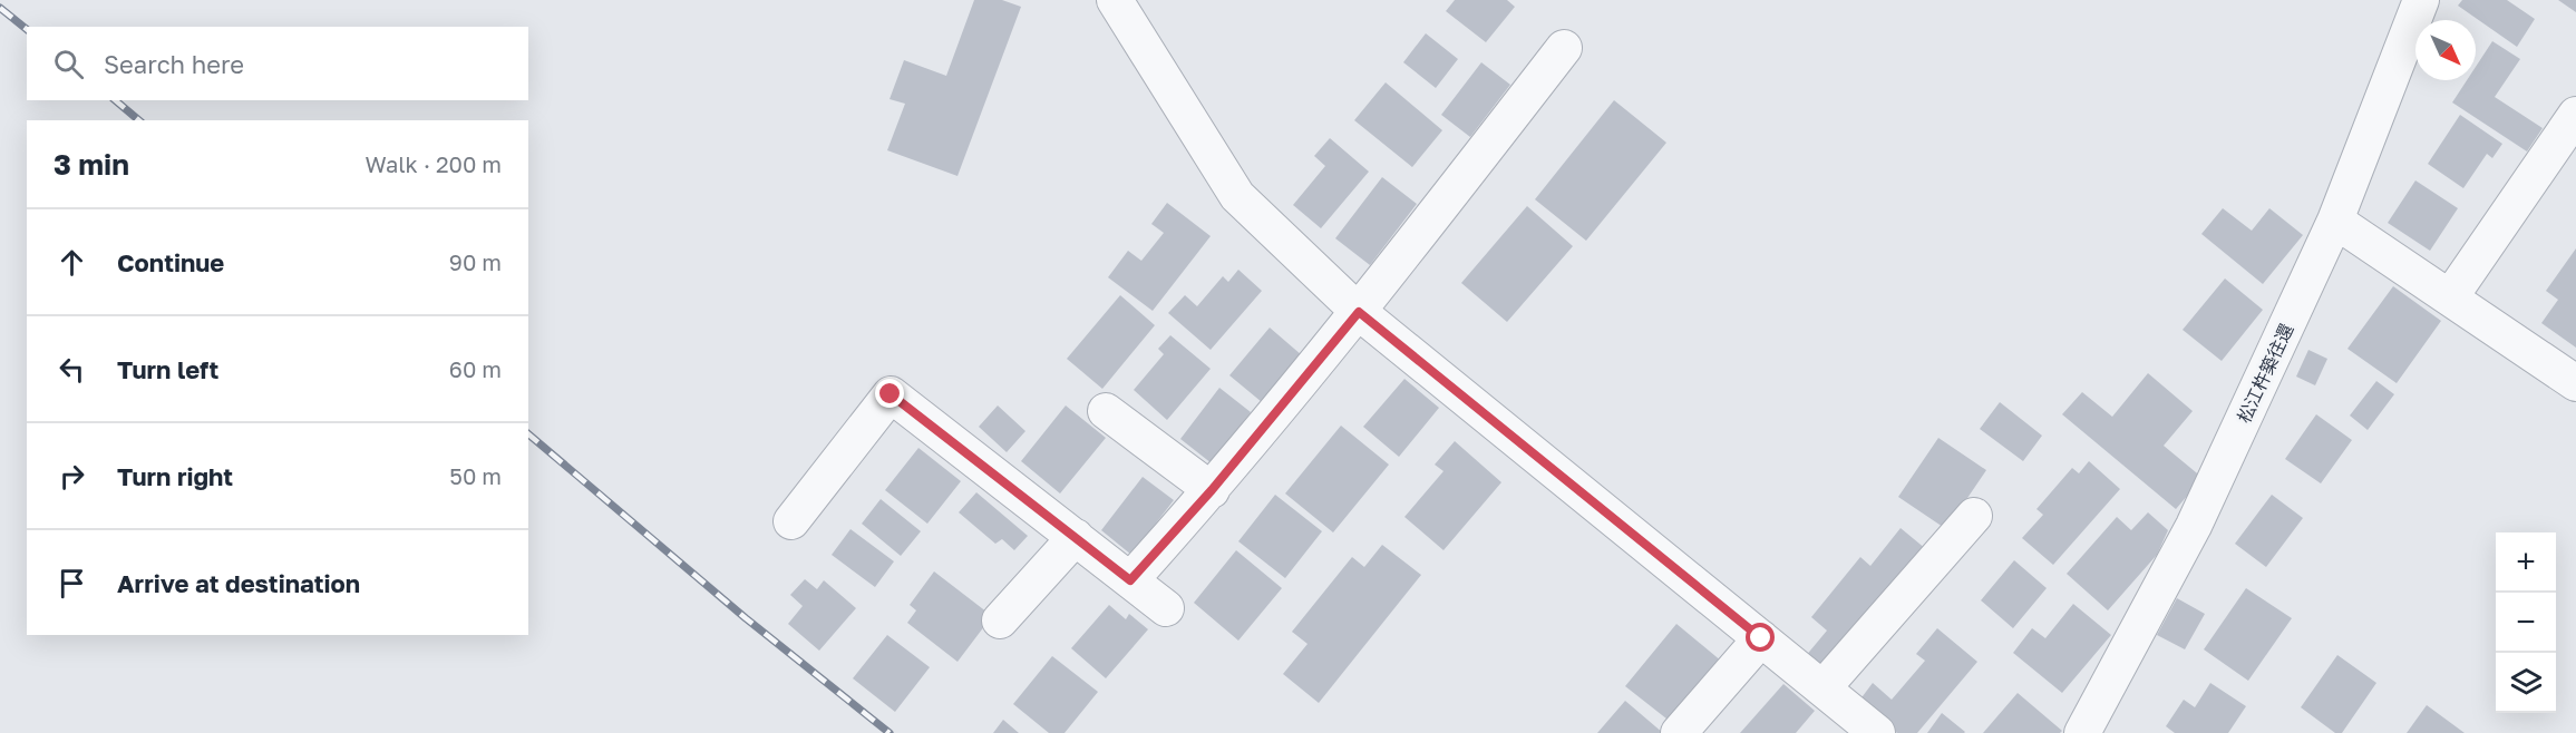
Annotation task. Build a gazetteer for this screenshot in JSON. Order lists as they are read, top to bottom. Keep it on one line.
{"streets":{"street":["松江杵築往還"]},"north":"bottom right","page":{"search":"Search here","heading":["3 min","Walk · 200 m"],"list":[["Continue","90 m"],["Turn left","60 m"],["Turn right","50 m"],"Arrive at destination"],"map_buttons":["+","−"]}}
